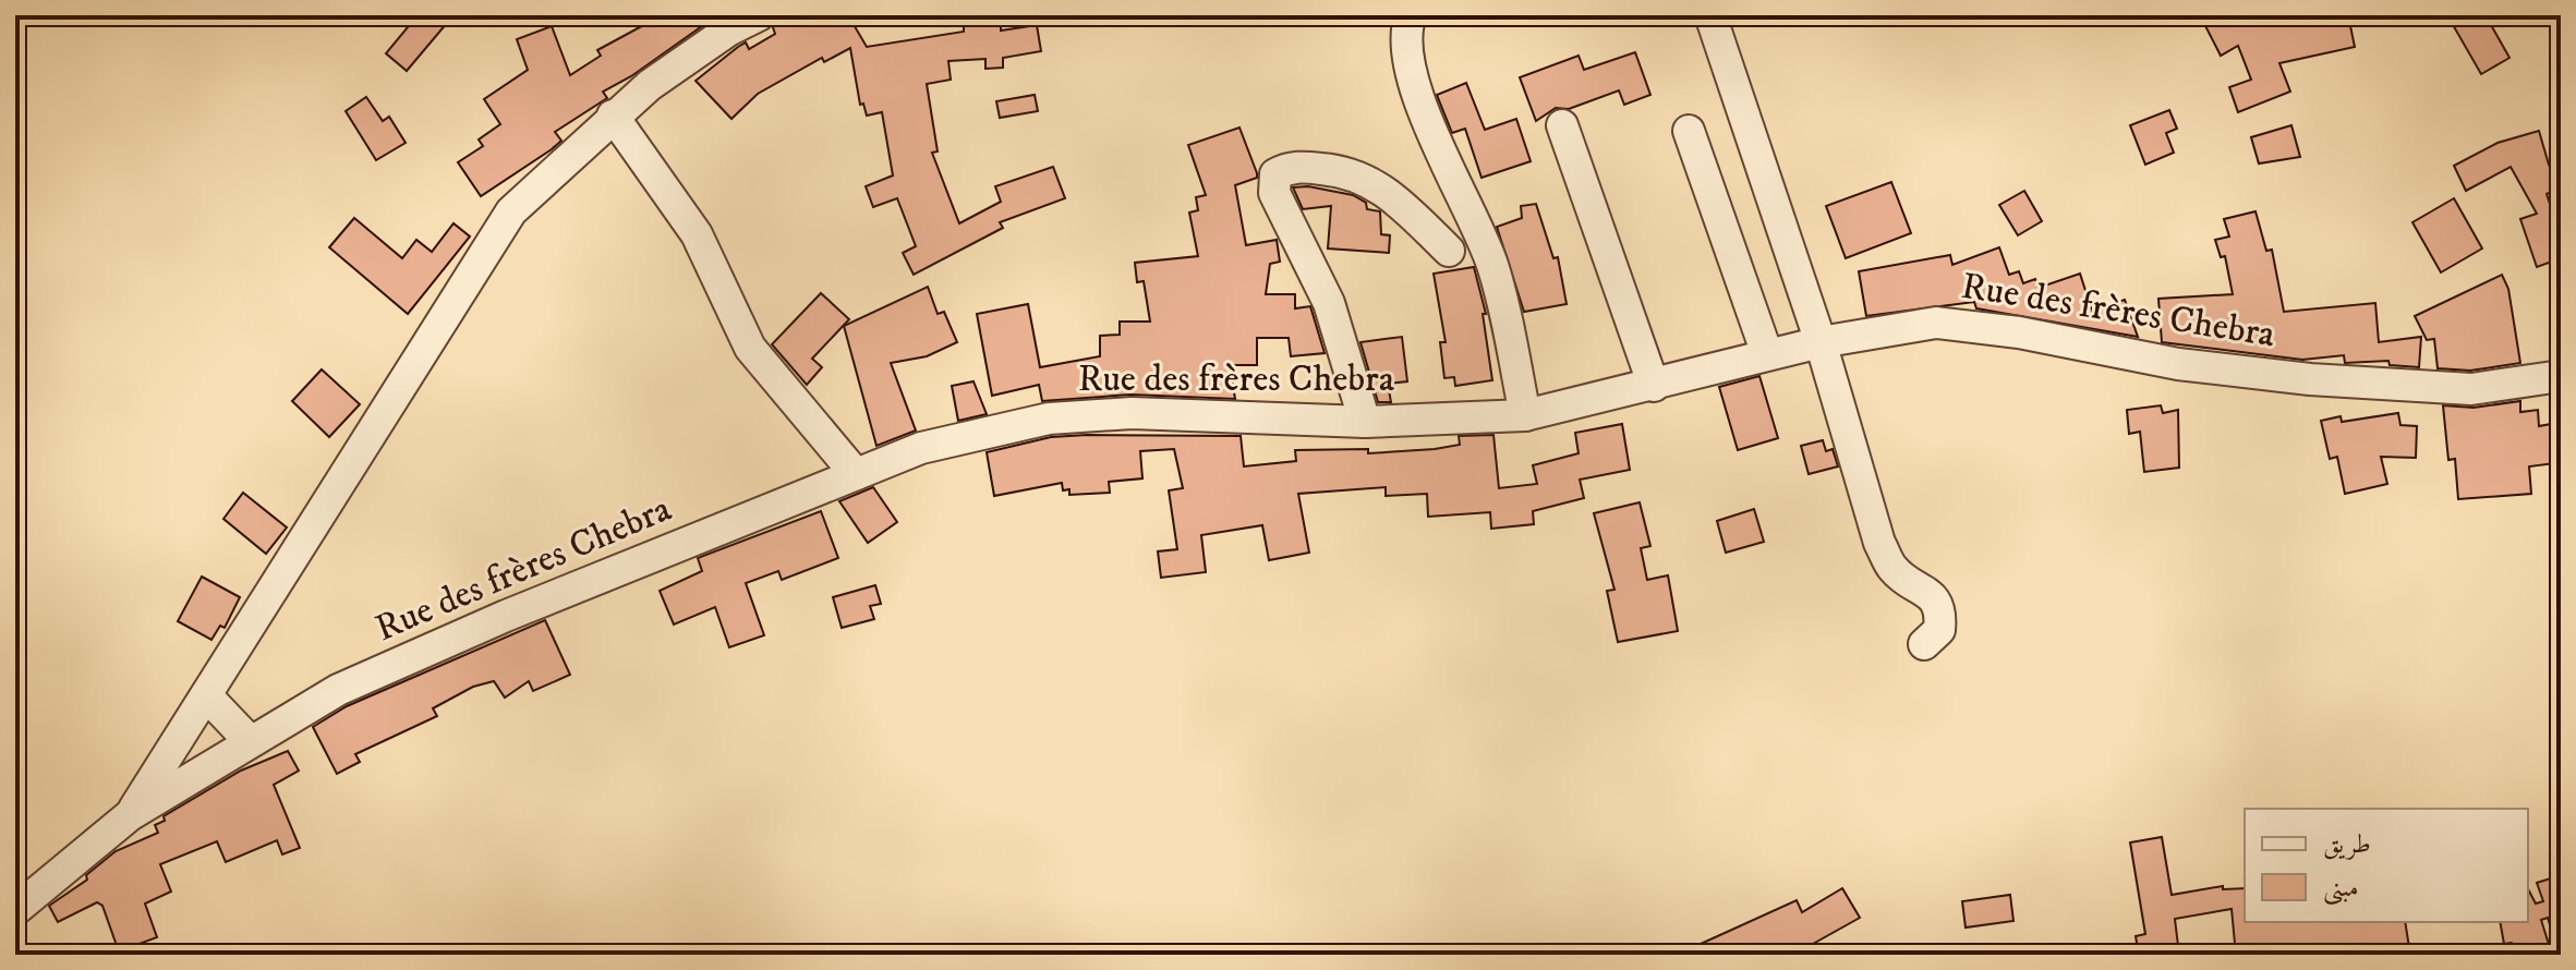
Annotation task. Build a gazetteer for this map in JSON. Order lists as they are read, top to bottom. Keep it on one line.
{"streets":{"street":["Rue des frères Chebra"]},"legend":["طريق","مبنى"]}
